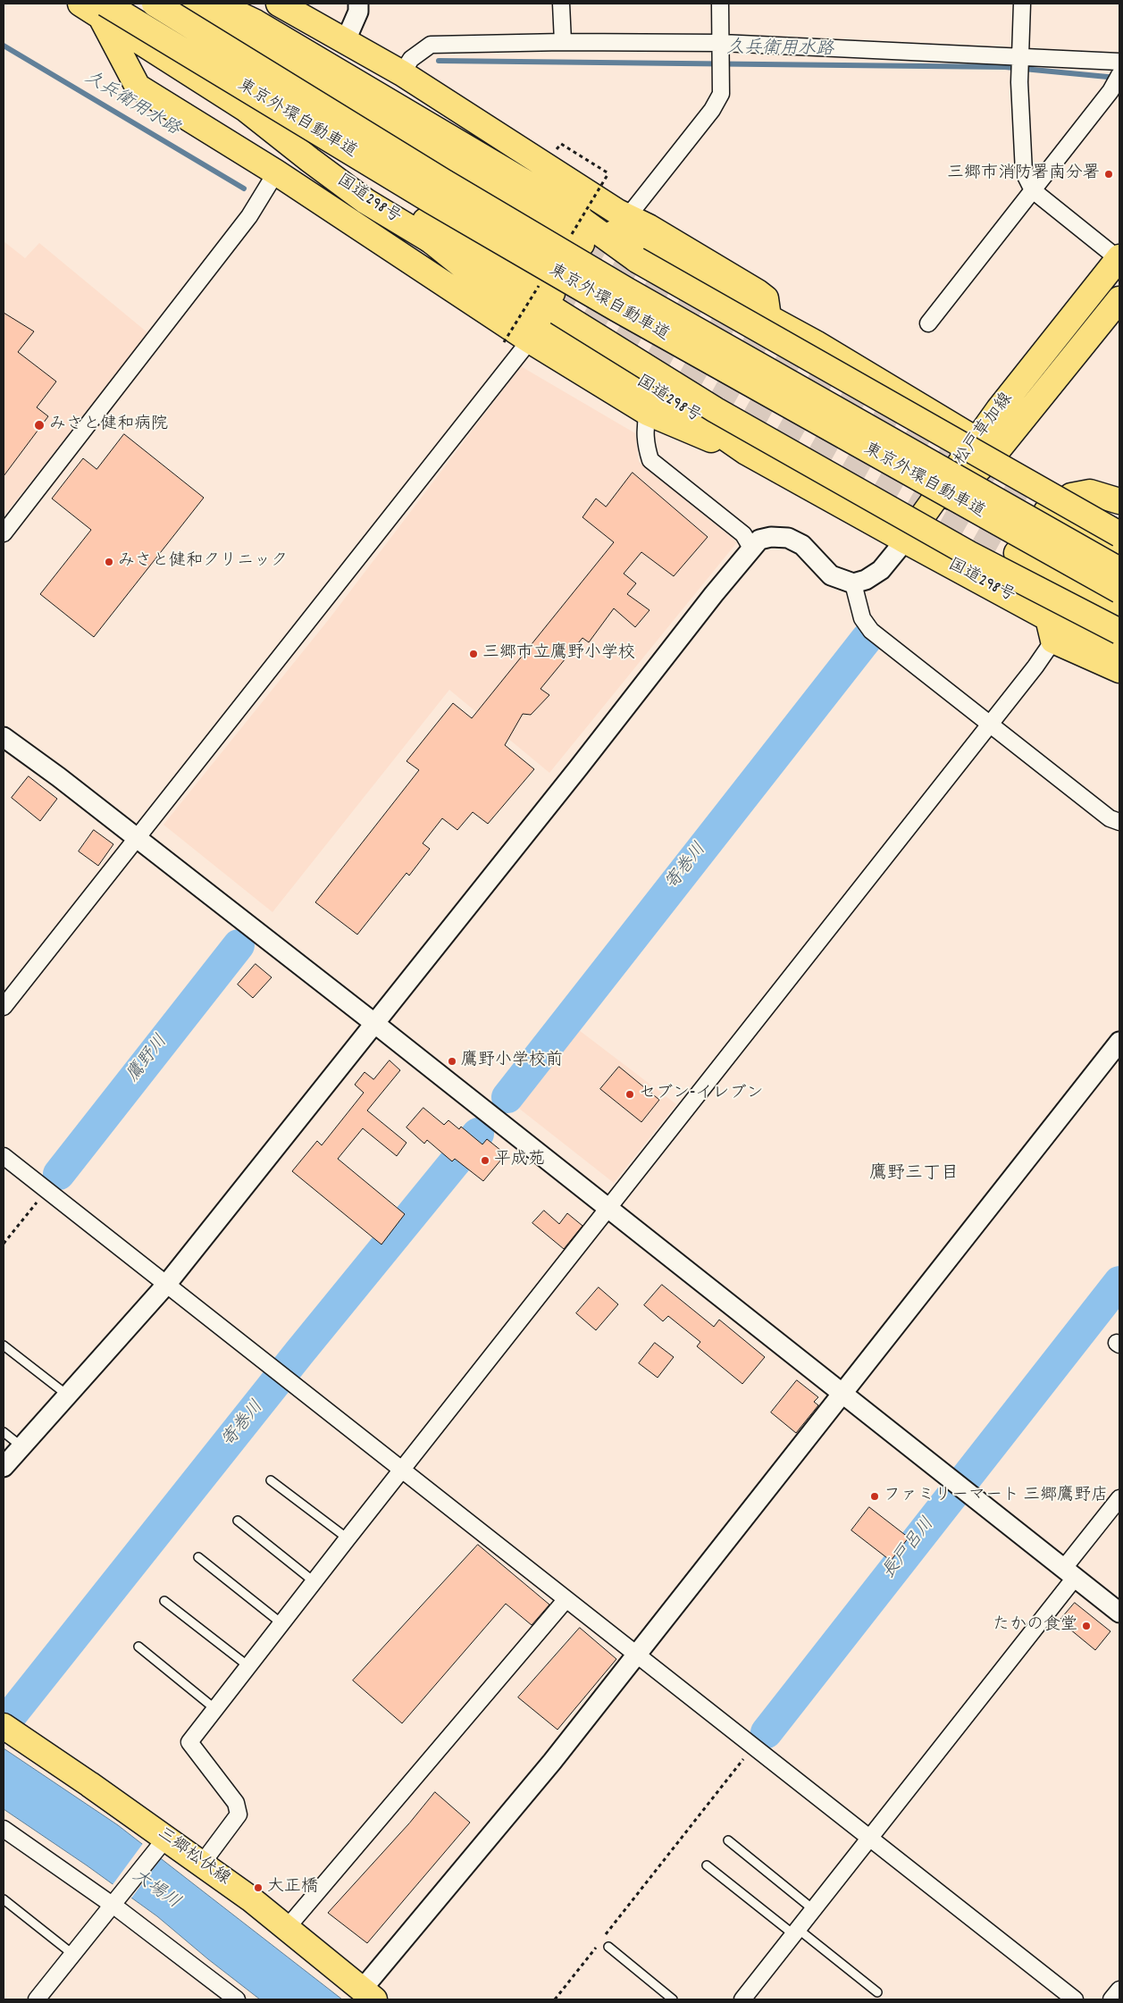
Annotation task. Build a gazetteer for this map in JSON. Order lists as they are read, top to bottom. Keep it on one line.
{"streets":{"main road":["東京外環自動車道","国道298号","松戸草加線","三郷松伏線"]},"crossings":[["東京外環自動車道","国道298号"],["国道298号","松戸草加線"]],"districts":["鷹野三丁目"],"water":["久兵衛用水路","寄巻川","鷹野川","長戸呂川","大場川"],"places":["三郷市消防署南分署","みさと健和病院","みさと健和クリニック","三郷市立鷹野小学校","鷹野小学校前","セブン-イレブン","平成苑","ファミリーマート 三郷鷹野店","たかの食堂","大正橋"]}
